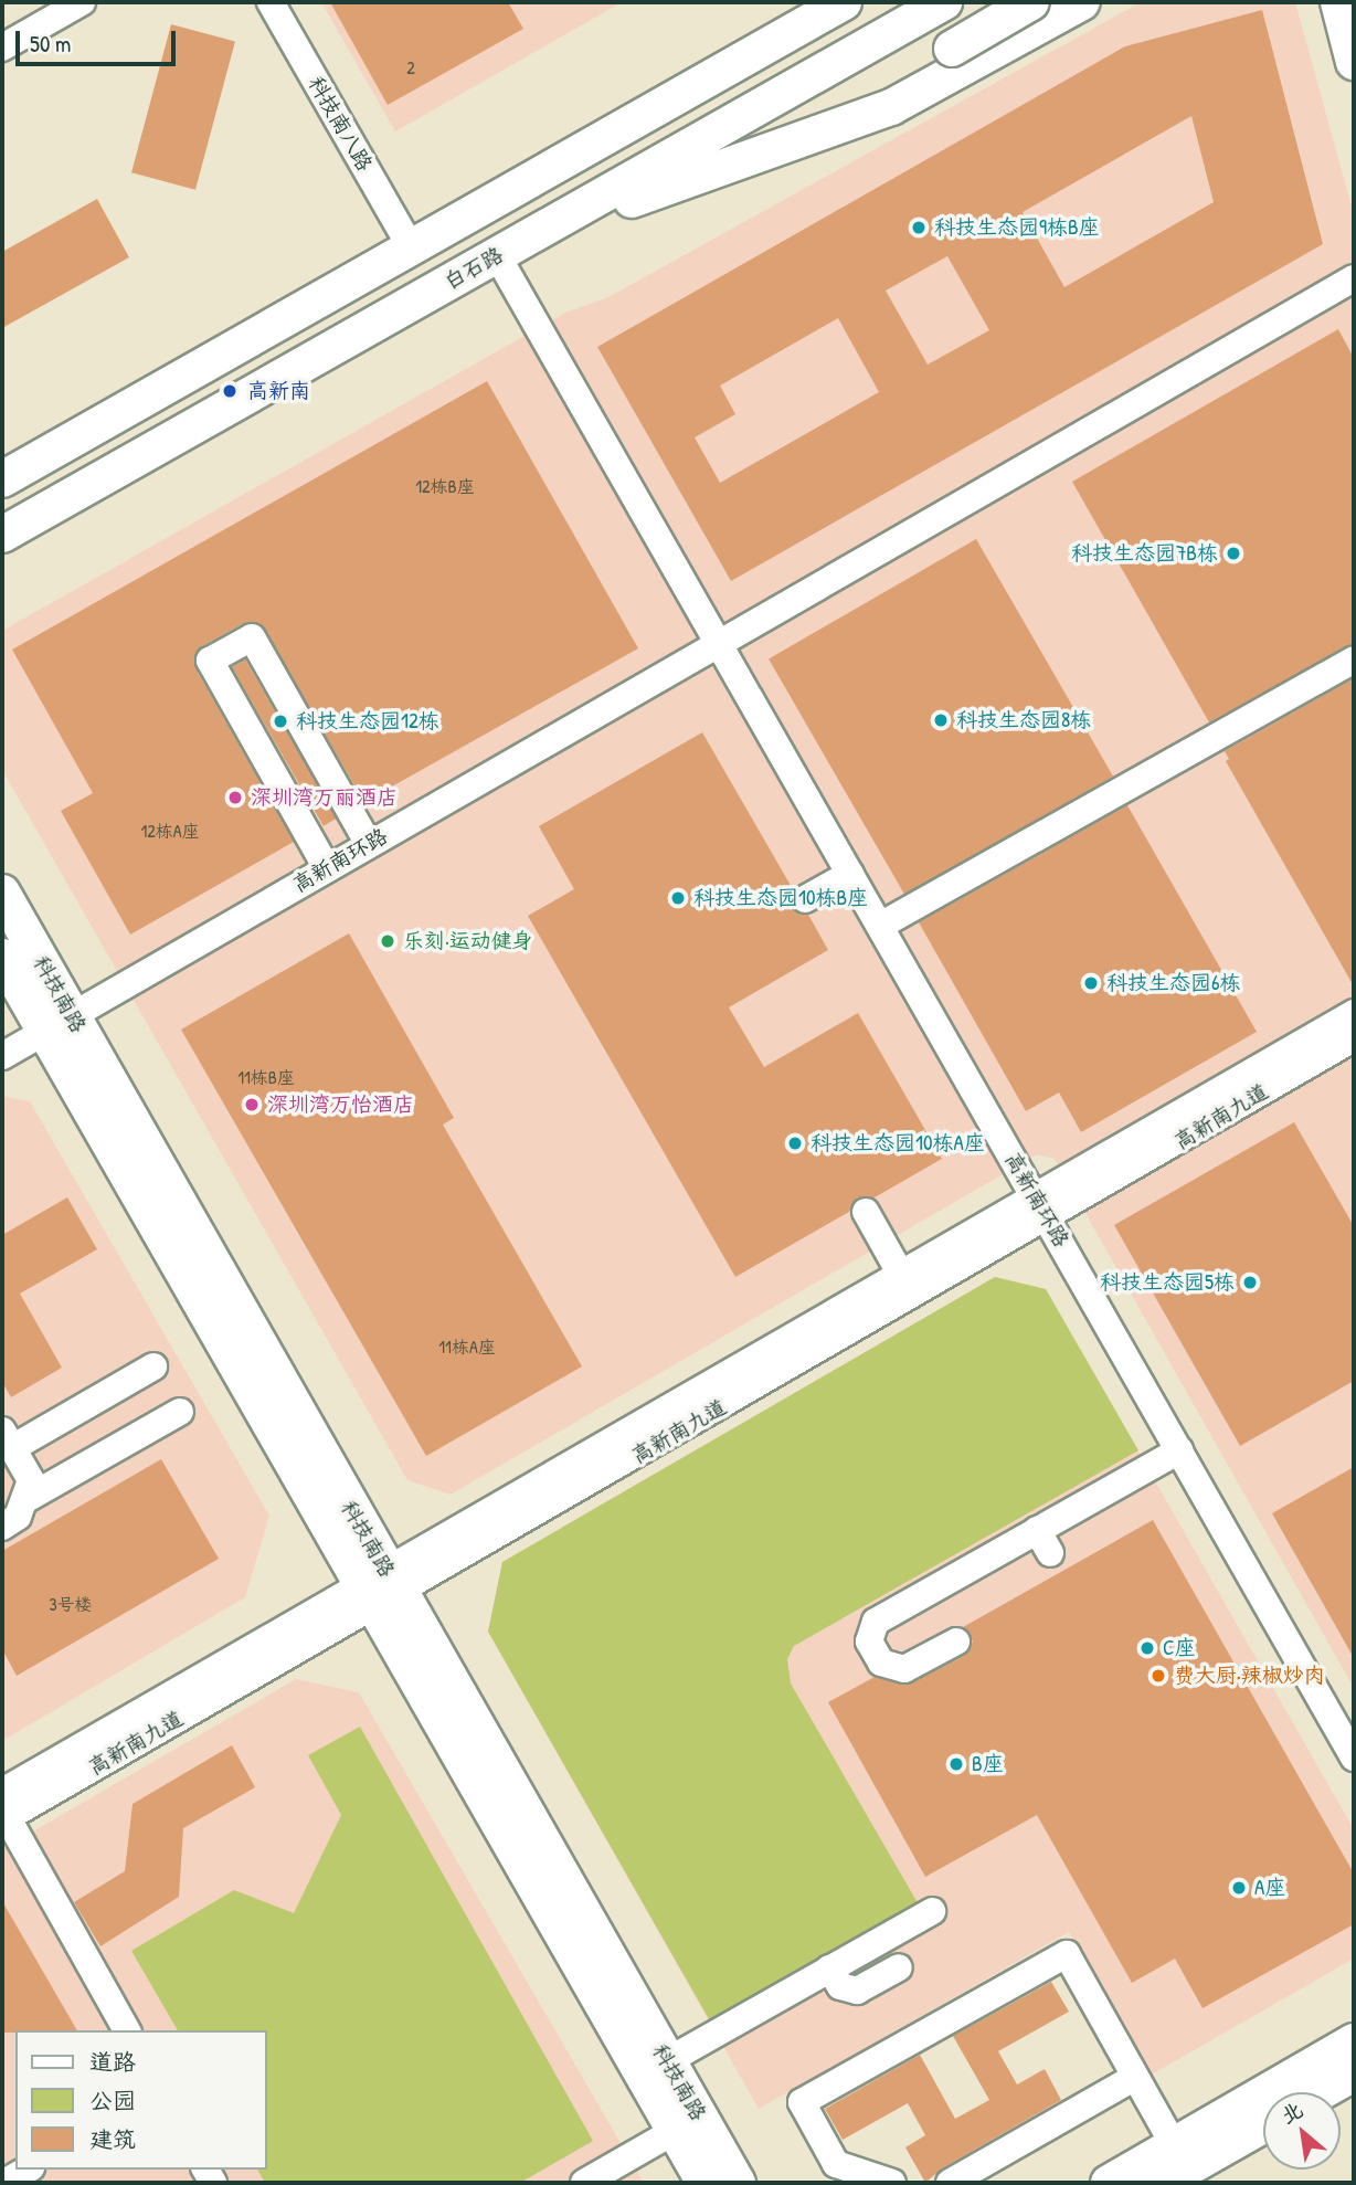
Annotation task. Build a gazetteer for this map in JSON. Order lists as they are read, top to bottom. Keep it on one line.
{"streets":{"main road":["白石路","科技南路"],"street":["科技南八路","高新南环路","高新南九道"]},"crossings":[["白石路","高新南环路"],["高新南环路","科技南路"],["高新南环路","高新南九道"],["科技南路","高新南九道"]],"places":["科技生态园9栋B座","高新南","科技生态园7B栋","科技生态园8栋","科技生态园12栋","深圳湾万丽酒店","科技生态园10栋B座","乐刻·运动健身","科技生态园6栋","深圳湾万怡酒店","科技生态园10栋A座","科技生态园5栋","C座","费大厨·辣椒炒肉","B座","A座"],"house_numbers":["2","12栋B座","12栋A座","11栋B座","11栋A座","3号楼"],"legend":["道路","公园","建筑"],"scale_bar":"50 m","north":"top left"}
